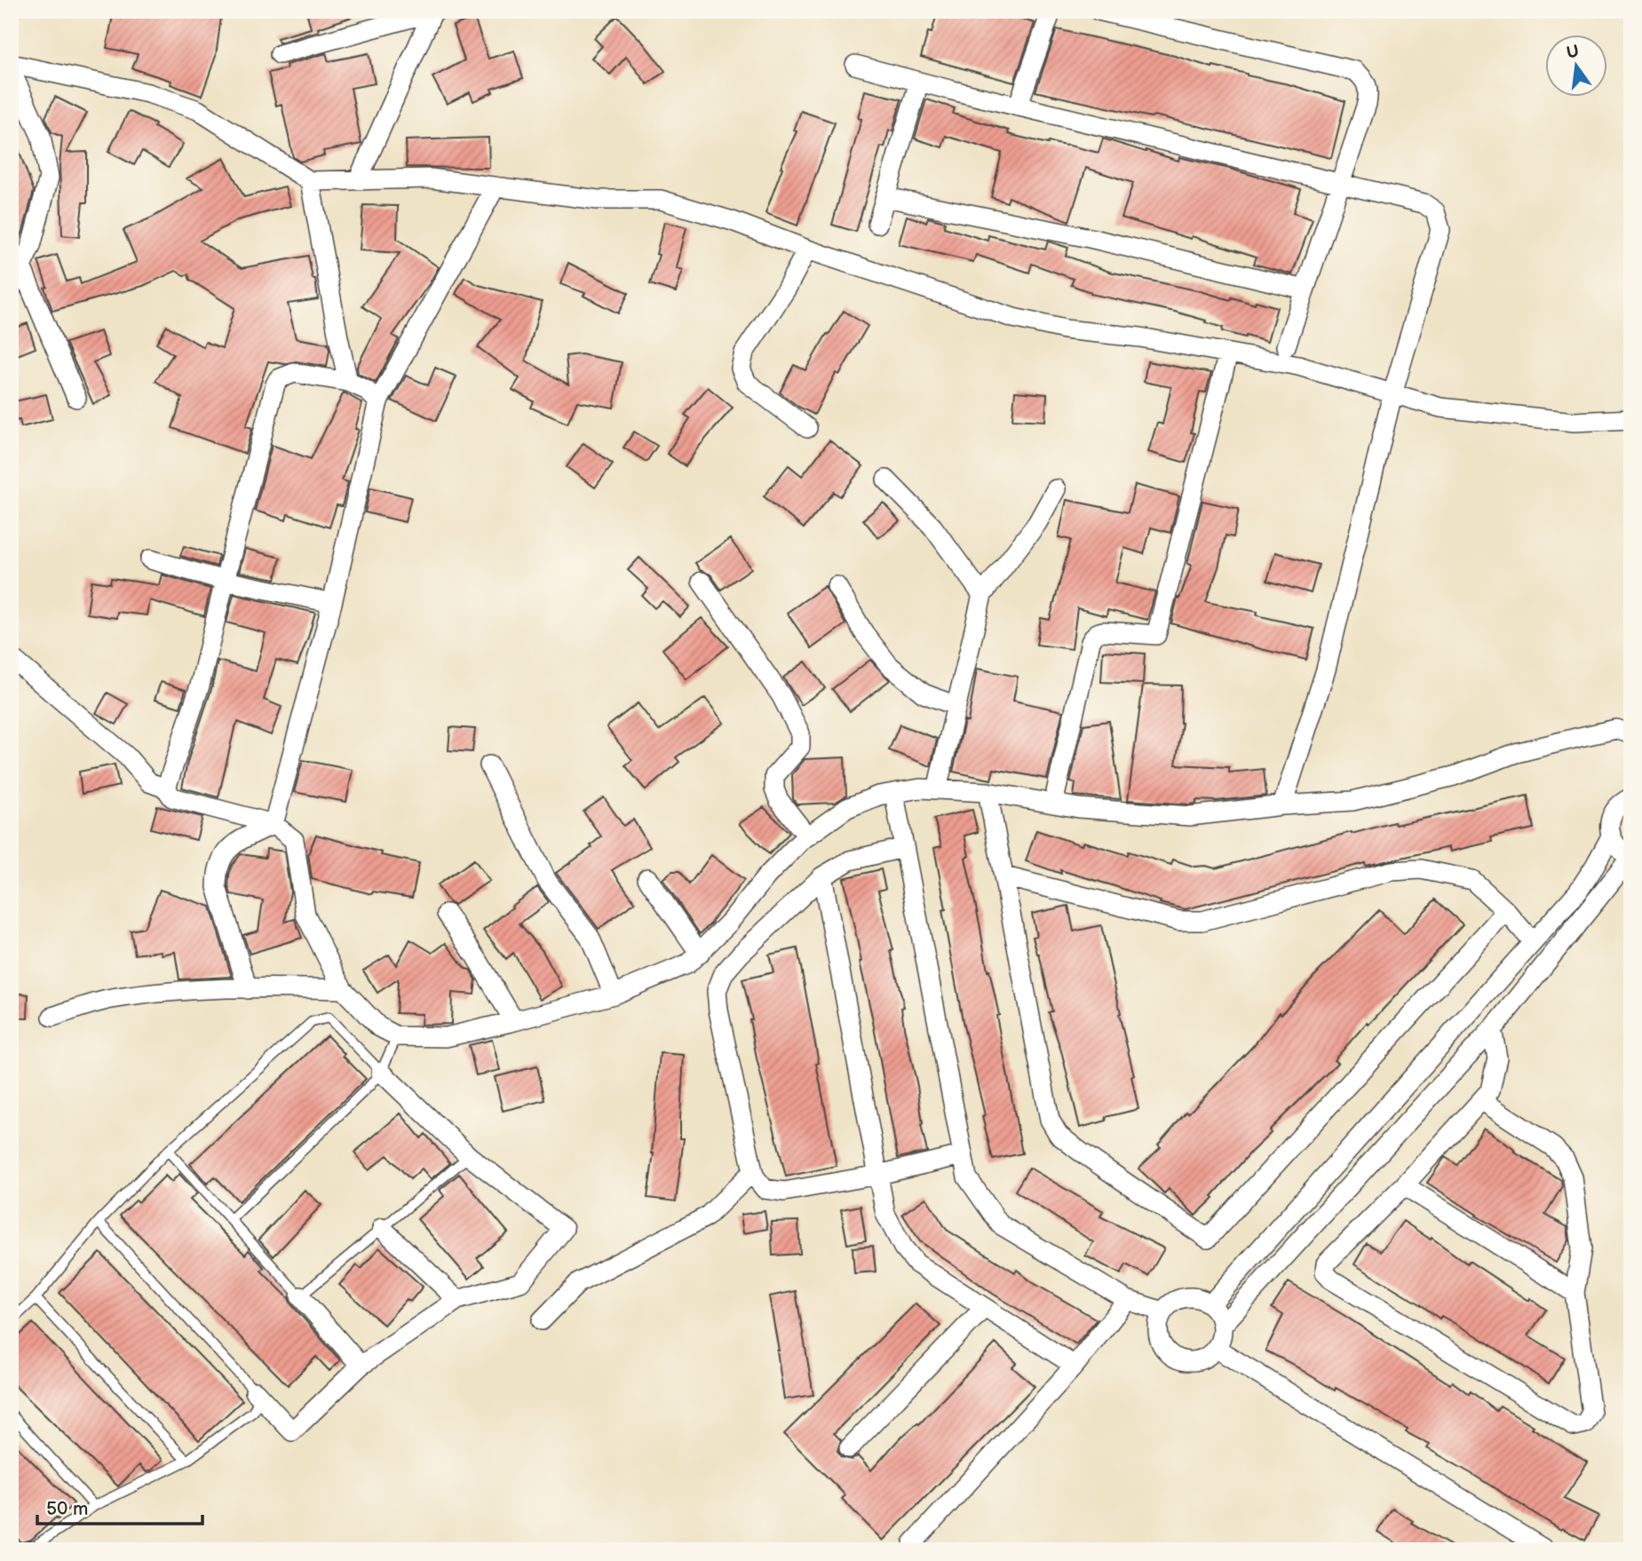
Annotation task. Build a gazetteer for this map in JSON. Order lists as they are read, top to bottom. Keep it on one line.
{"scale_bar":"50 m","north":"top"}
